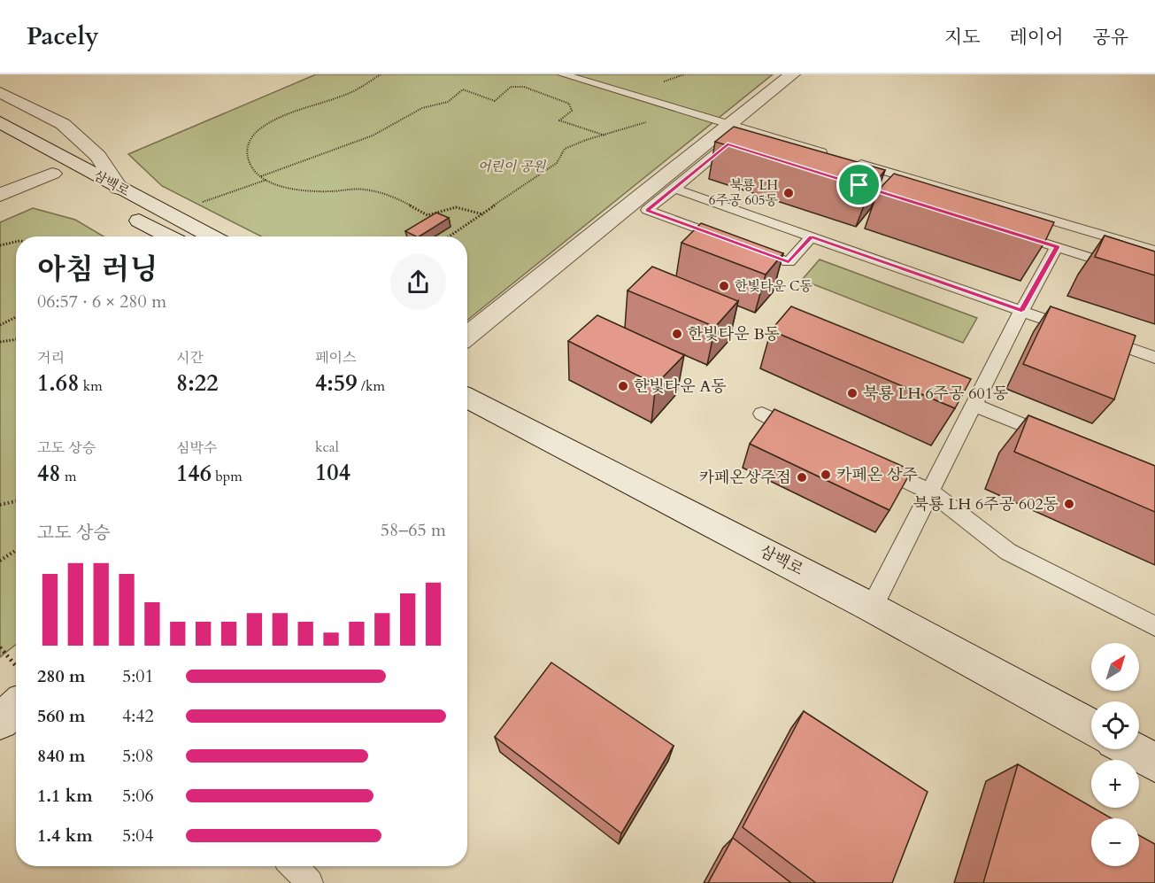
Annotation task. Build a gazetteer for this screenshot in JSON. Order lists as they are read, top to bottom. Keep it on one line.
{"streets":{"street":["삼백로"]},"parks":["어린이 공원"],"places":["북룡 LH 6주공 605동","한빛타운 C동","한빛타운 B동","한빛타운 A동","북룡 LH 6주공 601동","카페온 상주","카페온상주점","북룡 LH 6주공 602동"],"north":"top right","page":{"header":"Pacely","nav":["지도","레이어","공유"],"heading":["아침 러닝","06:57 · 6 × 280 m"],"stats":[["거리","1.68 km"],["시간","8:22"],["페이스","4:59 /km"],["고도 상승","48 m"],["심박수","146 bpm"],["kcal","104"]],"chart":["고도 상승","58–65 m"],"map_buttons":["+","−"],"list":[{"name":"280 m","note":"5:01"},{"name":"560 m","note":"4:42"},{"name":"840 m","note":"5:08"},{"name":"1.1 km","note":"5:06"},{"name":"1.4 km","note":"5:04"}]}}
